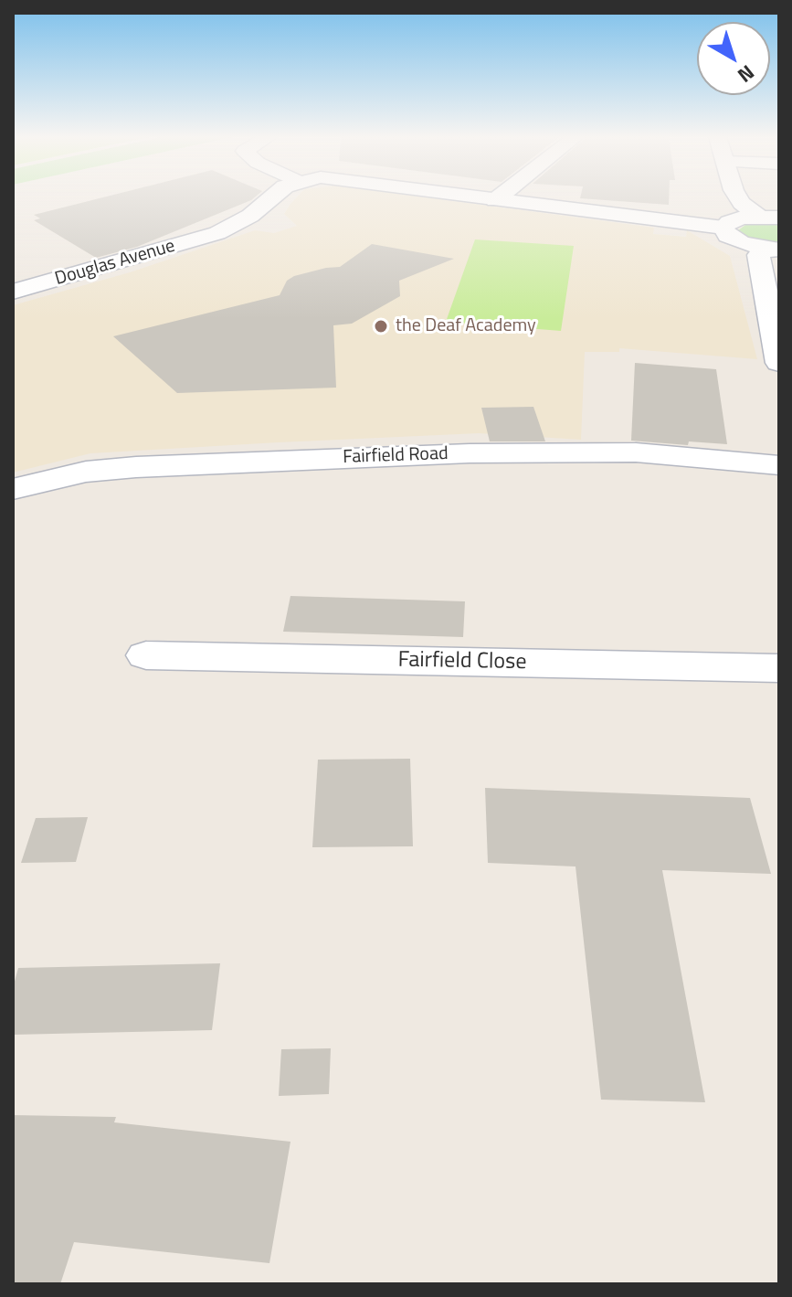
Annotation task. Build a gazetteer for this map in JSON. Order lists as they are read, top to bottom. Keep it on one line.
{"streets":{"street":["Douglas Avenue","Fairfield Road","Fairfield Close"]},"places":["the Deaf Academy"],"north":"bottom right"}
